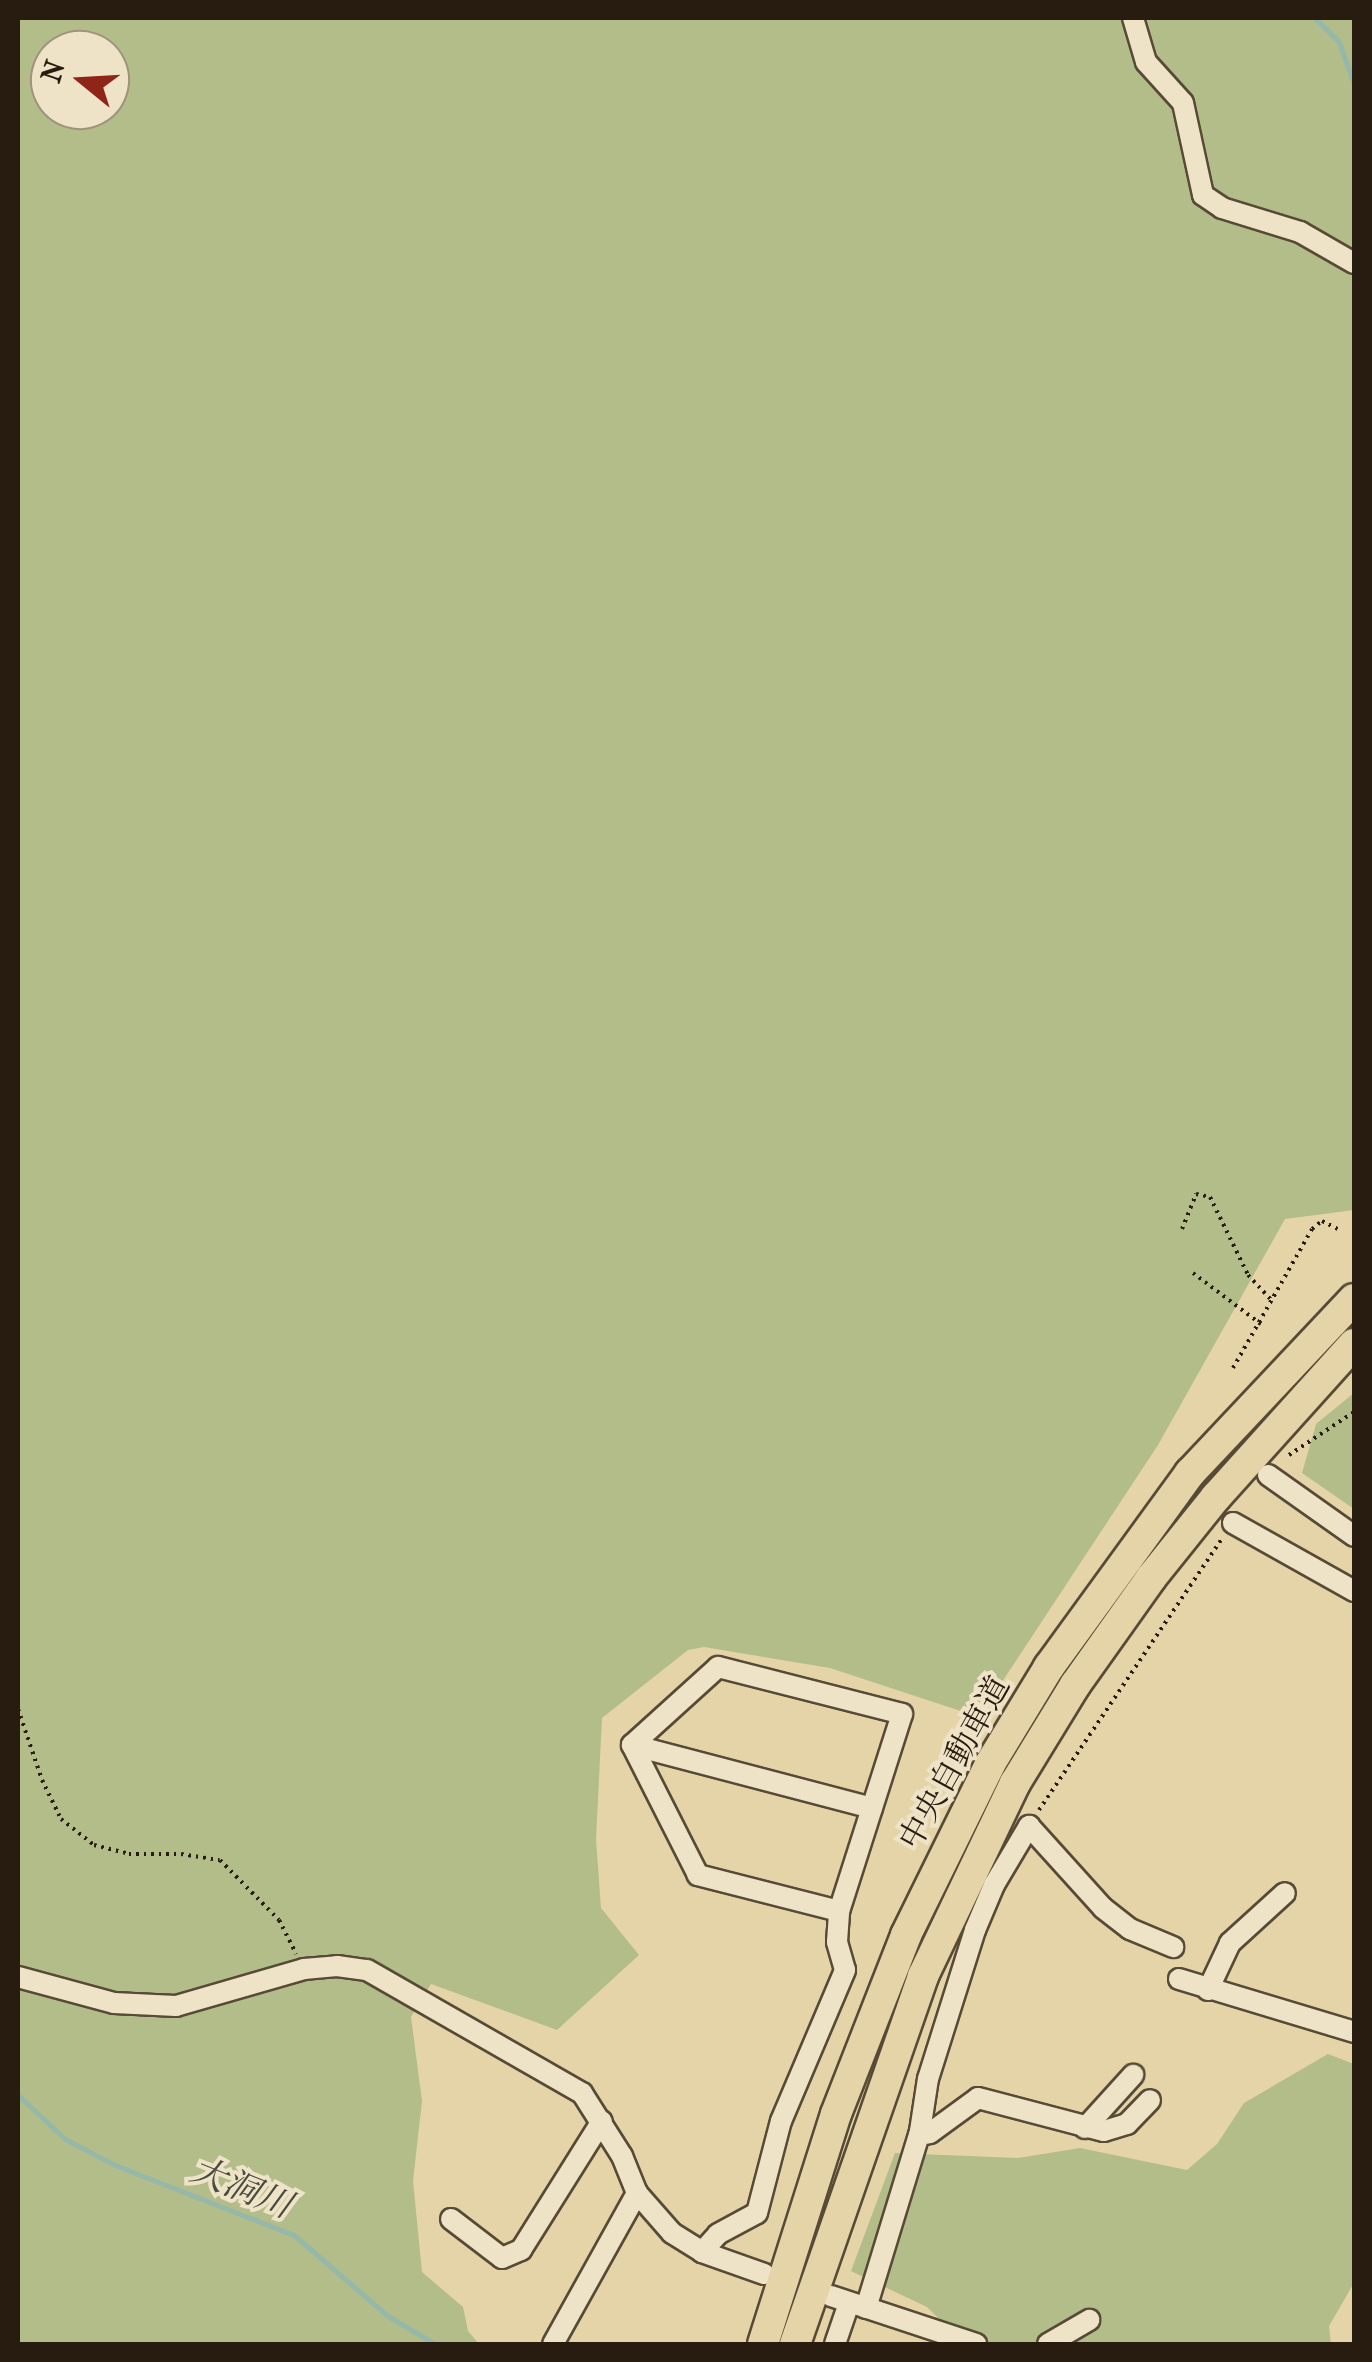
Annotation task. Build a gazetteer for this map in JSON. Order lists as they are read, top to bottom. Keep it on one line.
{"streets":{"highway":["中央自動車道"]},"water":["大洞川"],"north":"left"}
